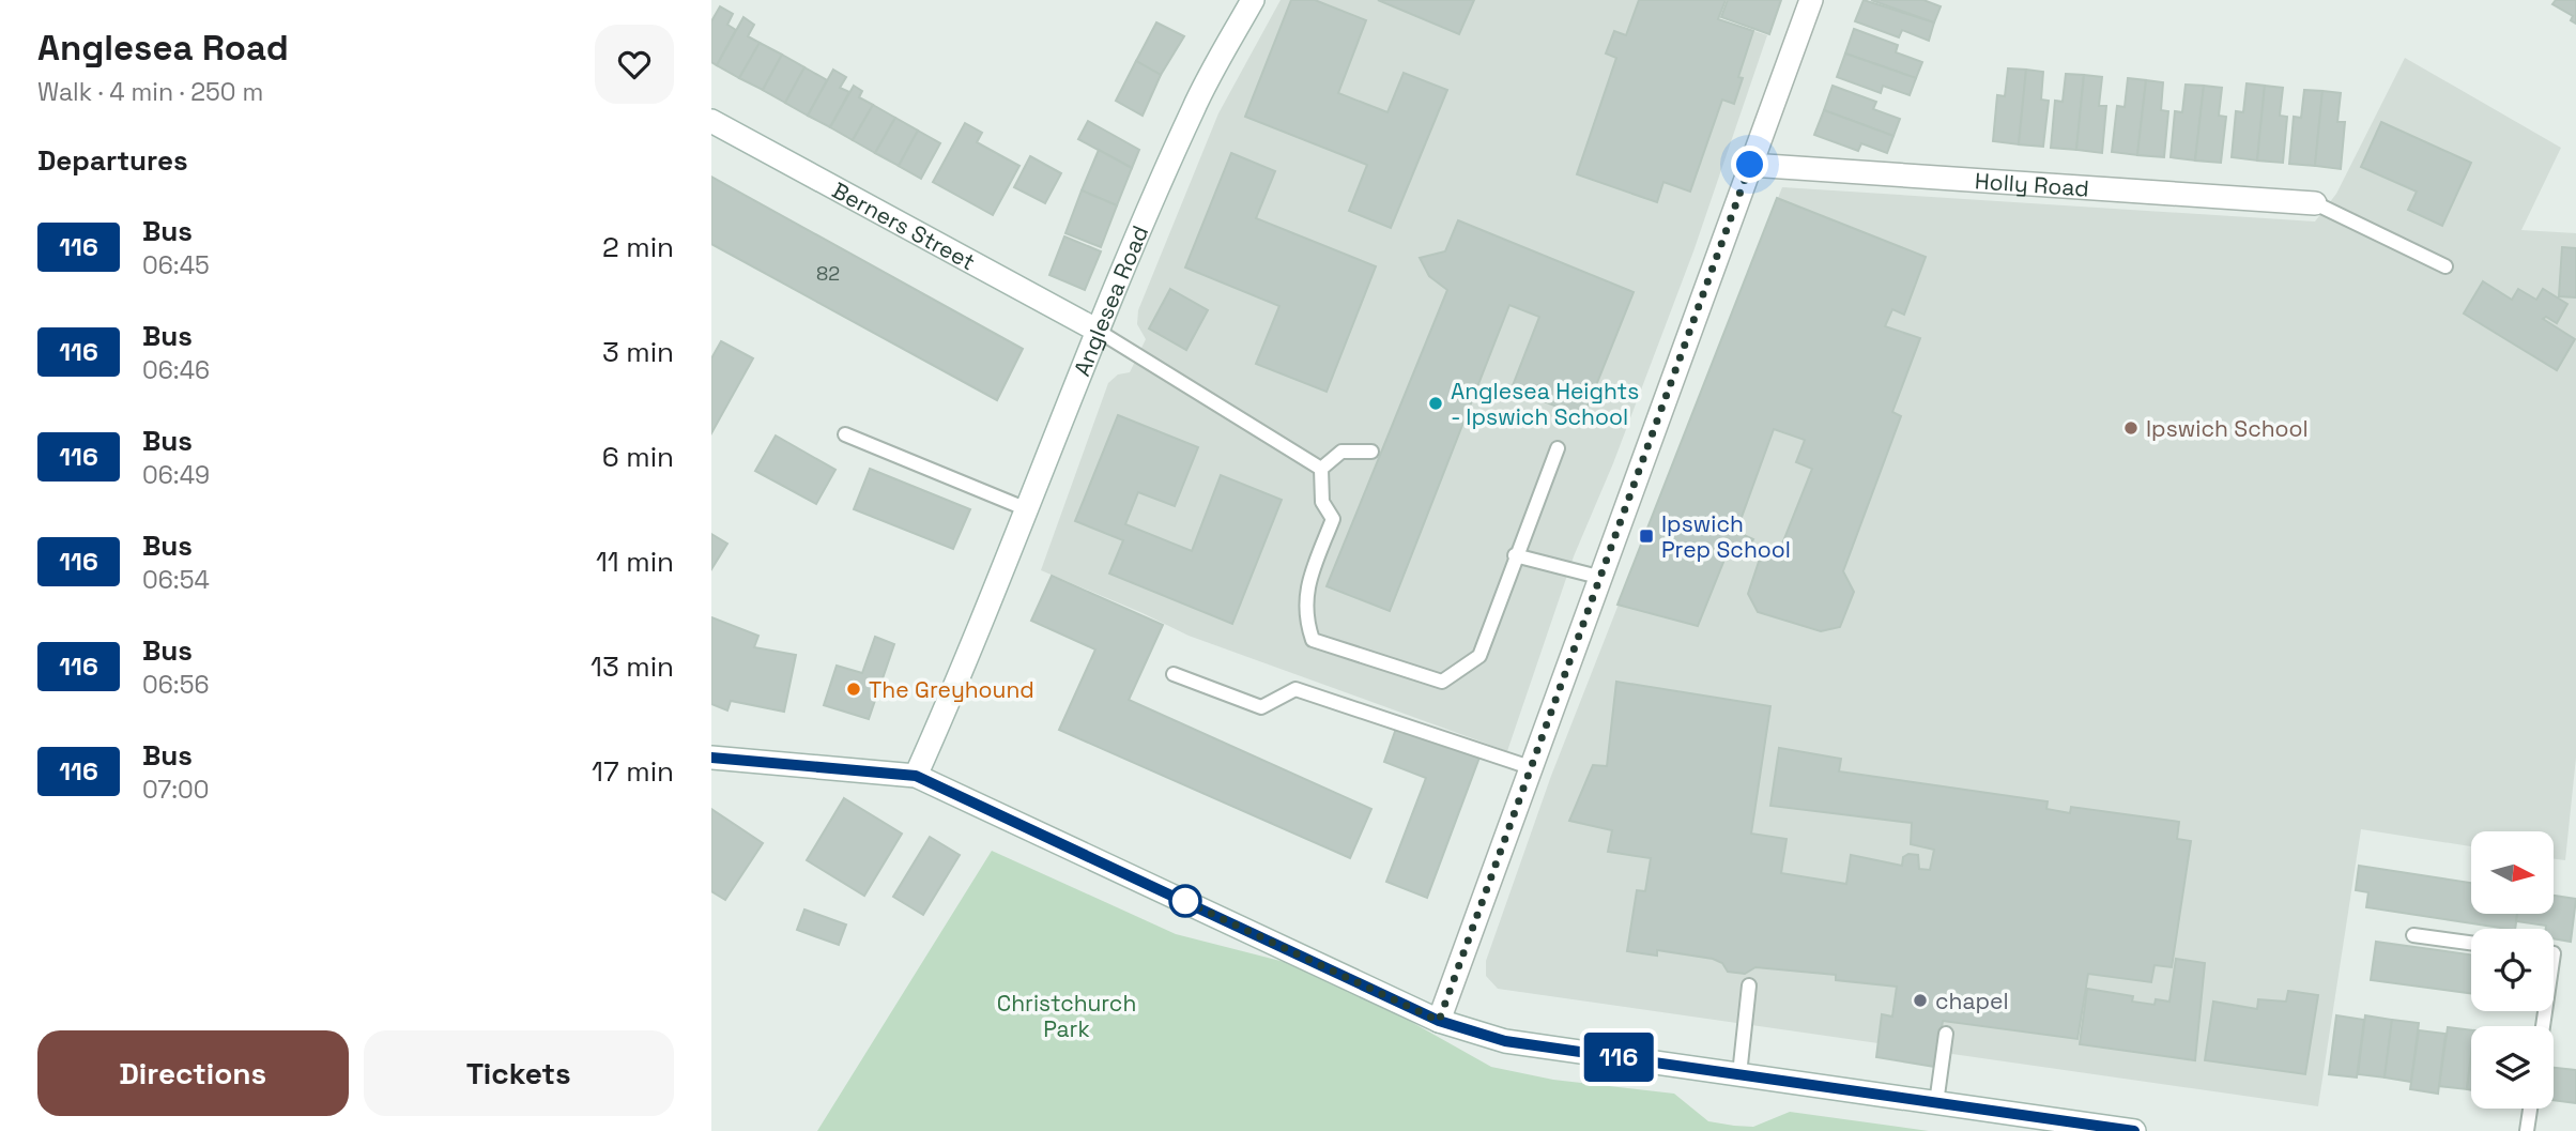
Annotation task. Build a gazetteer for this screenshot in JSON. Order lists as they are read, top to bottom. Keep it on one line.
{"streets":{"street":["Holly Road","Berners Street","Anglesea Road"]},"crossings":[["Berners Street","Anglesea Road"]],"parks":["Christchurch Park"],"places":{"other":["Anglesea Heights - Ipswich School","Ipswich School","The Greyhound","chapel"],"transit":["Ipswich Prep School"]},"lines":["bus line 116"],"house_numbers":["82"],"north":"right","page":{"heading":[["Anglesea Road","Walk · 4 min · 250 m"],"Departures"],"on_map":"116","list":[{"mark":"116","name":"Bus","note":"06:45","value":"2 min"},{"mark":"116","name":"Bus","note":"06:46","value":"3 min"},{"mark":"116","name":"Bus","note":"06:49","value":"6 min"},{"mark":"116","name":"Bus","note":"06:54","value":"11 min"},{"mark":"116","name":"Bus","note":"06:56","value":"13 min"},{"mark":"116","name":"Bus","note":"07:00","value":"17 min"}],"buttons":["Directions","Tickets"]}}
